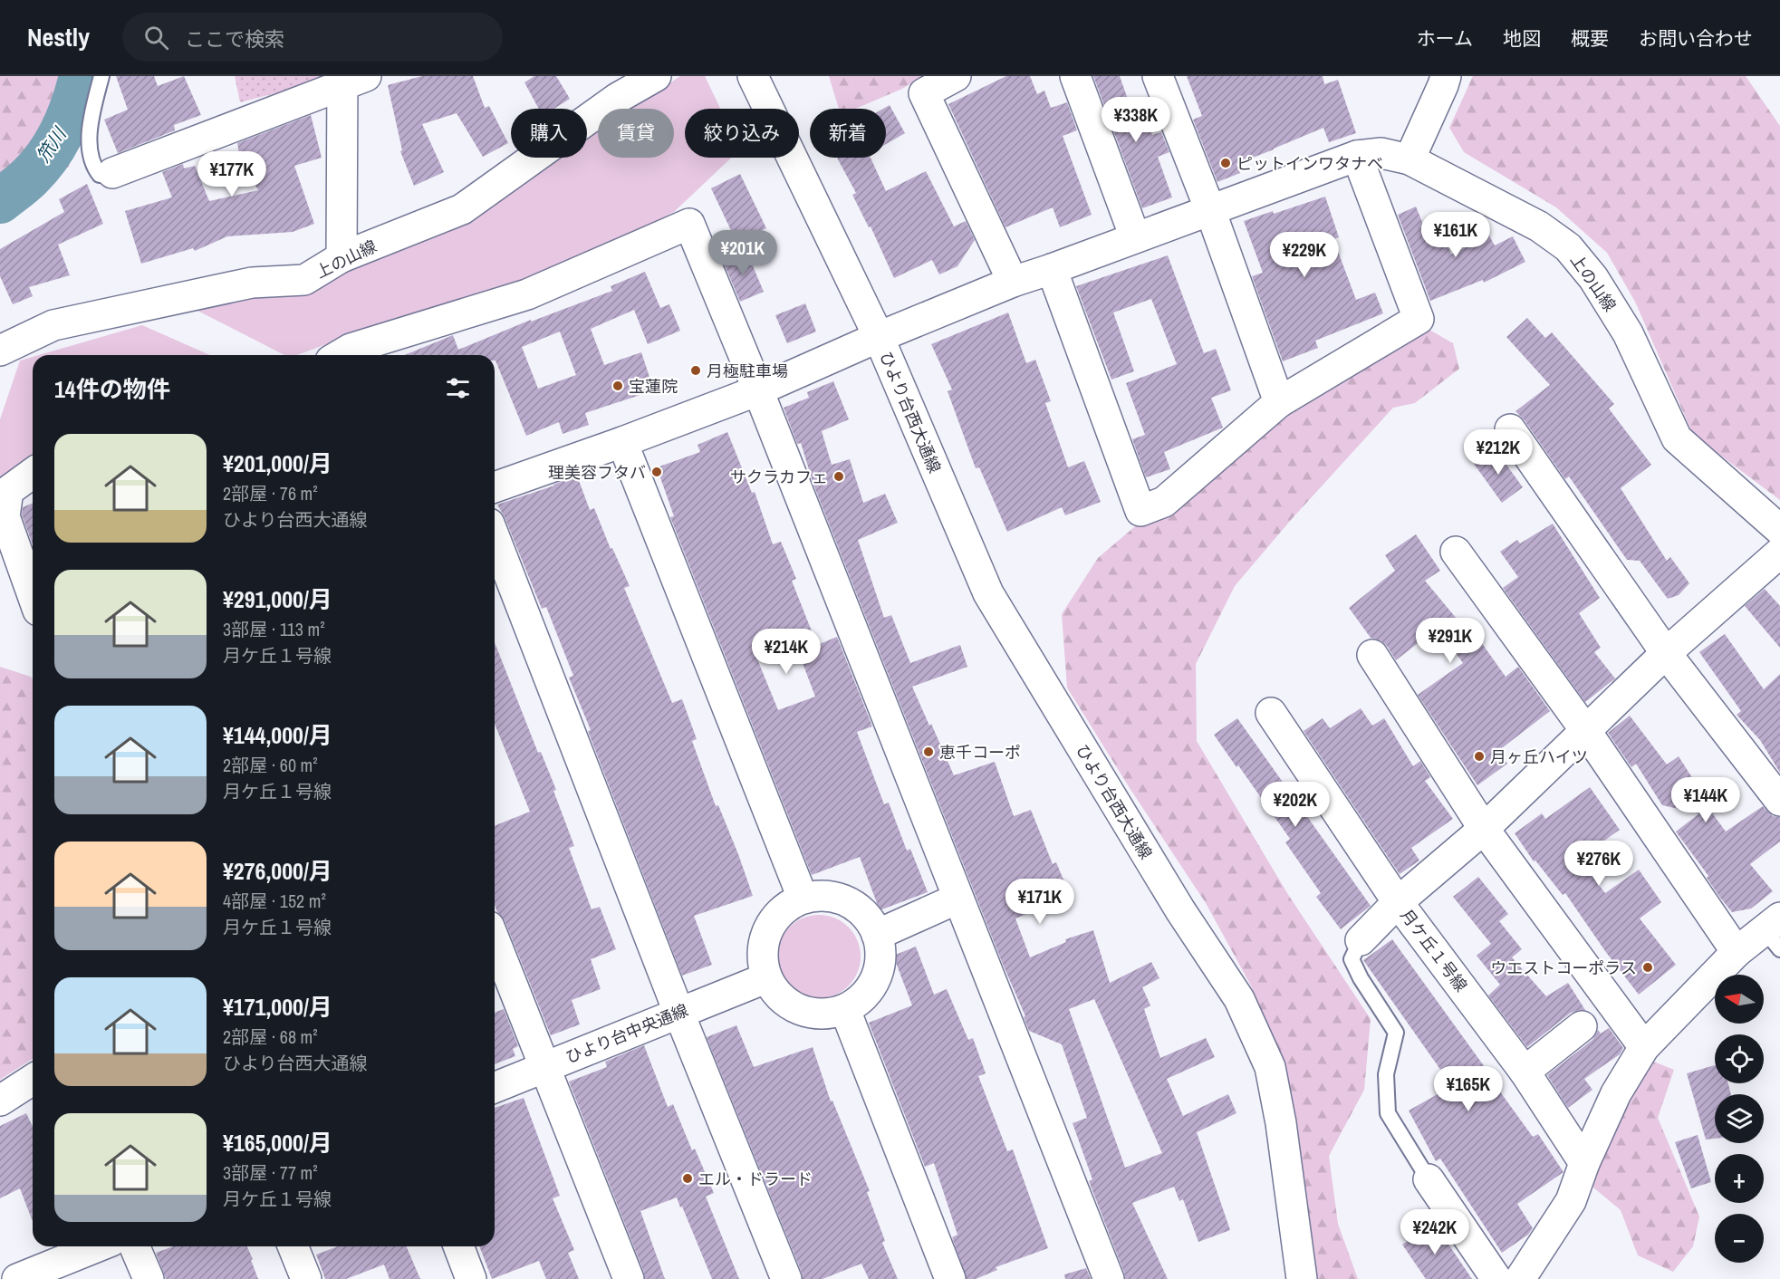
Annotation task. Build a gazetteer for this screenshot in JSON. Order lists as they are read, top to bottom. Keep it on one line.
{"streets":{"street":["上の山線","ひより台西大通線","月ケ丘１号線","ひより台中央通線"]},"crossings":[["上の山線","ひより台西大通線"]],"water":["笊川"],"places":["ピットインワタナベ","月極駐車場","宝蓮院","理美容フタバ","サクラカフェ","恵千コーポ","月ヶ丘ハイツ","ウエストコーポラス","エル・ドラード"],"north":"left","page":{"header":"Nestly","search":"ここで検索","nav":["ホーム","地図","概要","お問い合わせ"],"price":["¥338K","¥177K","¥161K","¥201K","¥229K","¥212K","¥291K","¥214K","¥144K","¥202K","¥276K","¥171K","¥165K","¥242K"],"chip":["購入","賃貸","絞り込み","新着"],"heading":"14件の物件","list":[{"name":"¥201,000/月","note":"2部屋 · 76 m² · ひより台西大通線"},{"name":"¥291,000/月","note":"3部屋 · 113 m² · 月ケ丘１号線"},{"name":"¥144,000/月","note":"2部屋 · 60 m² · 月ケ丘１号線"},{"name":"¥276,000/月","note":"4部屋 · 152 m² · 月ケ丘１号線"},{"name":"¥171,000/月","note":"2部屋 · 68 m² · ひより台西大通線"},{"name":"¥165,000/月","note":"3部屋 · 77 m² · 月ケ丘１号線"}],"map_buttons":["+","−"]}}
